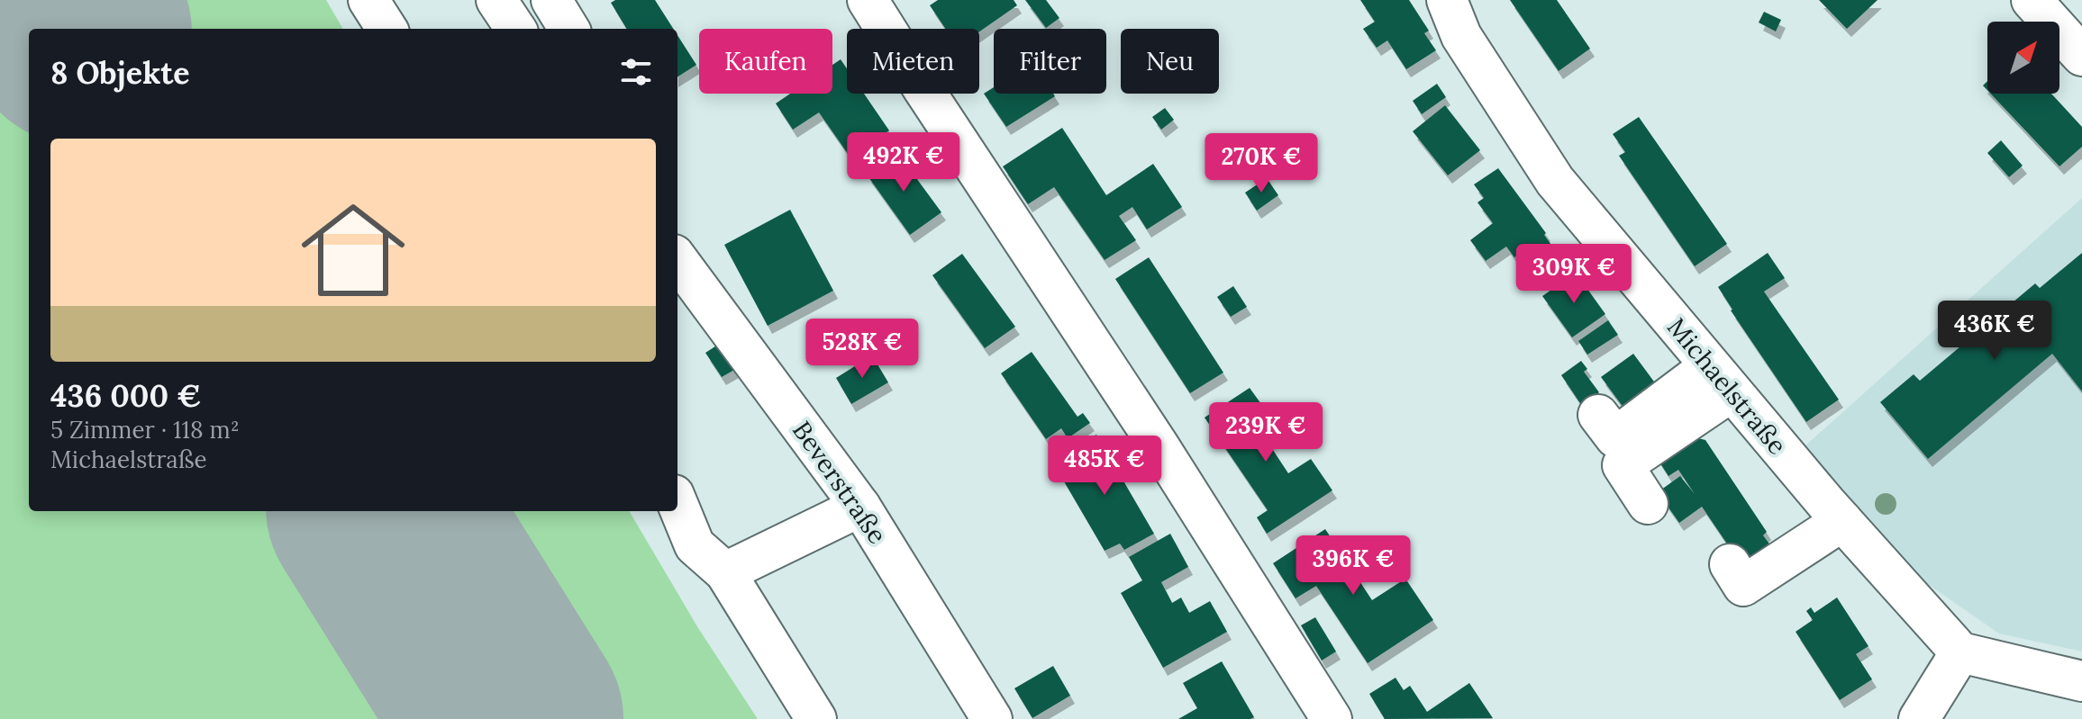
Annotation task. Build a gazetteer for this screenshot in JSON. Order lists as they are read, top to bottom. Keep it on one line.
{"streets":{"street":["Michaelstraße","Beverstraße"]},"north":"top right","page":{"chip":["Kaufen","Mieten","Filter","Neu"],"heading":"8 Objekte","list":[{"name":"436 000 €","note":"5 Zimmer · 118 m² · Michaelstraße"}],"price":["492K €","270K €","309K €","436K €","528K €","239K €","485K €","396K €"]}}
